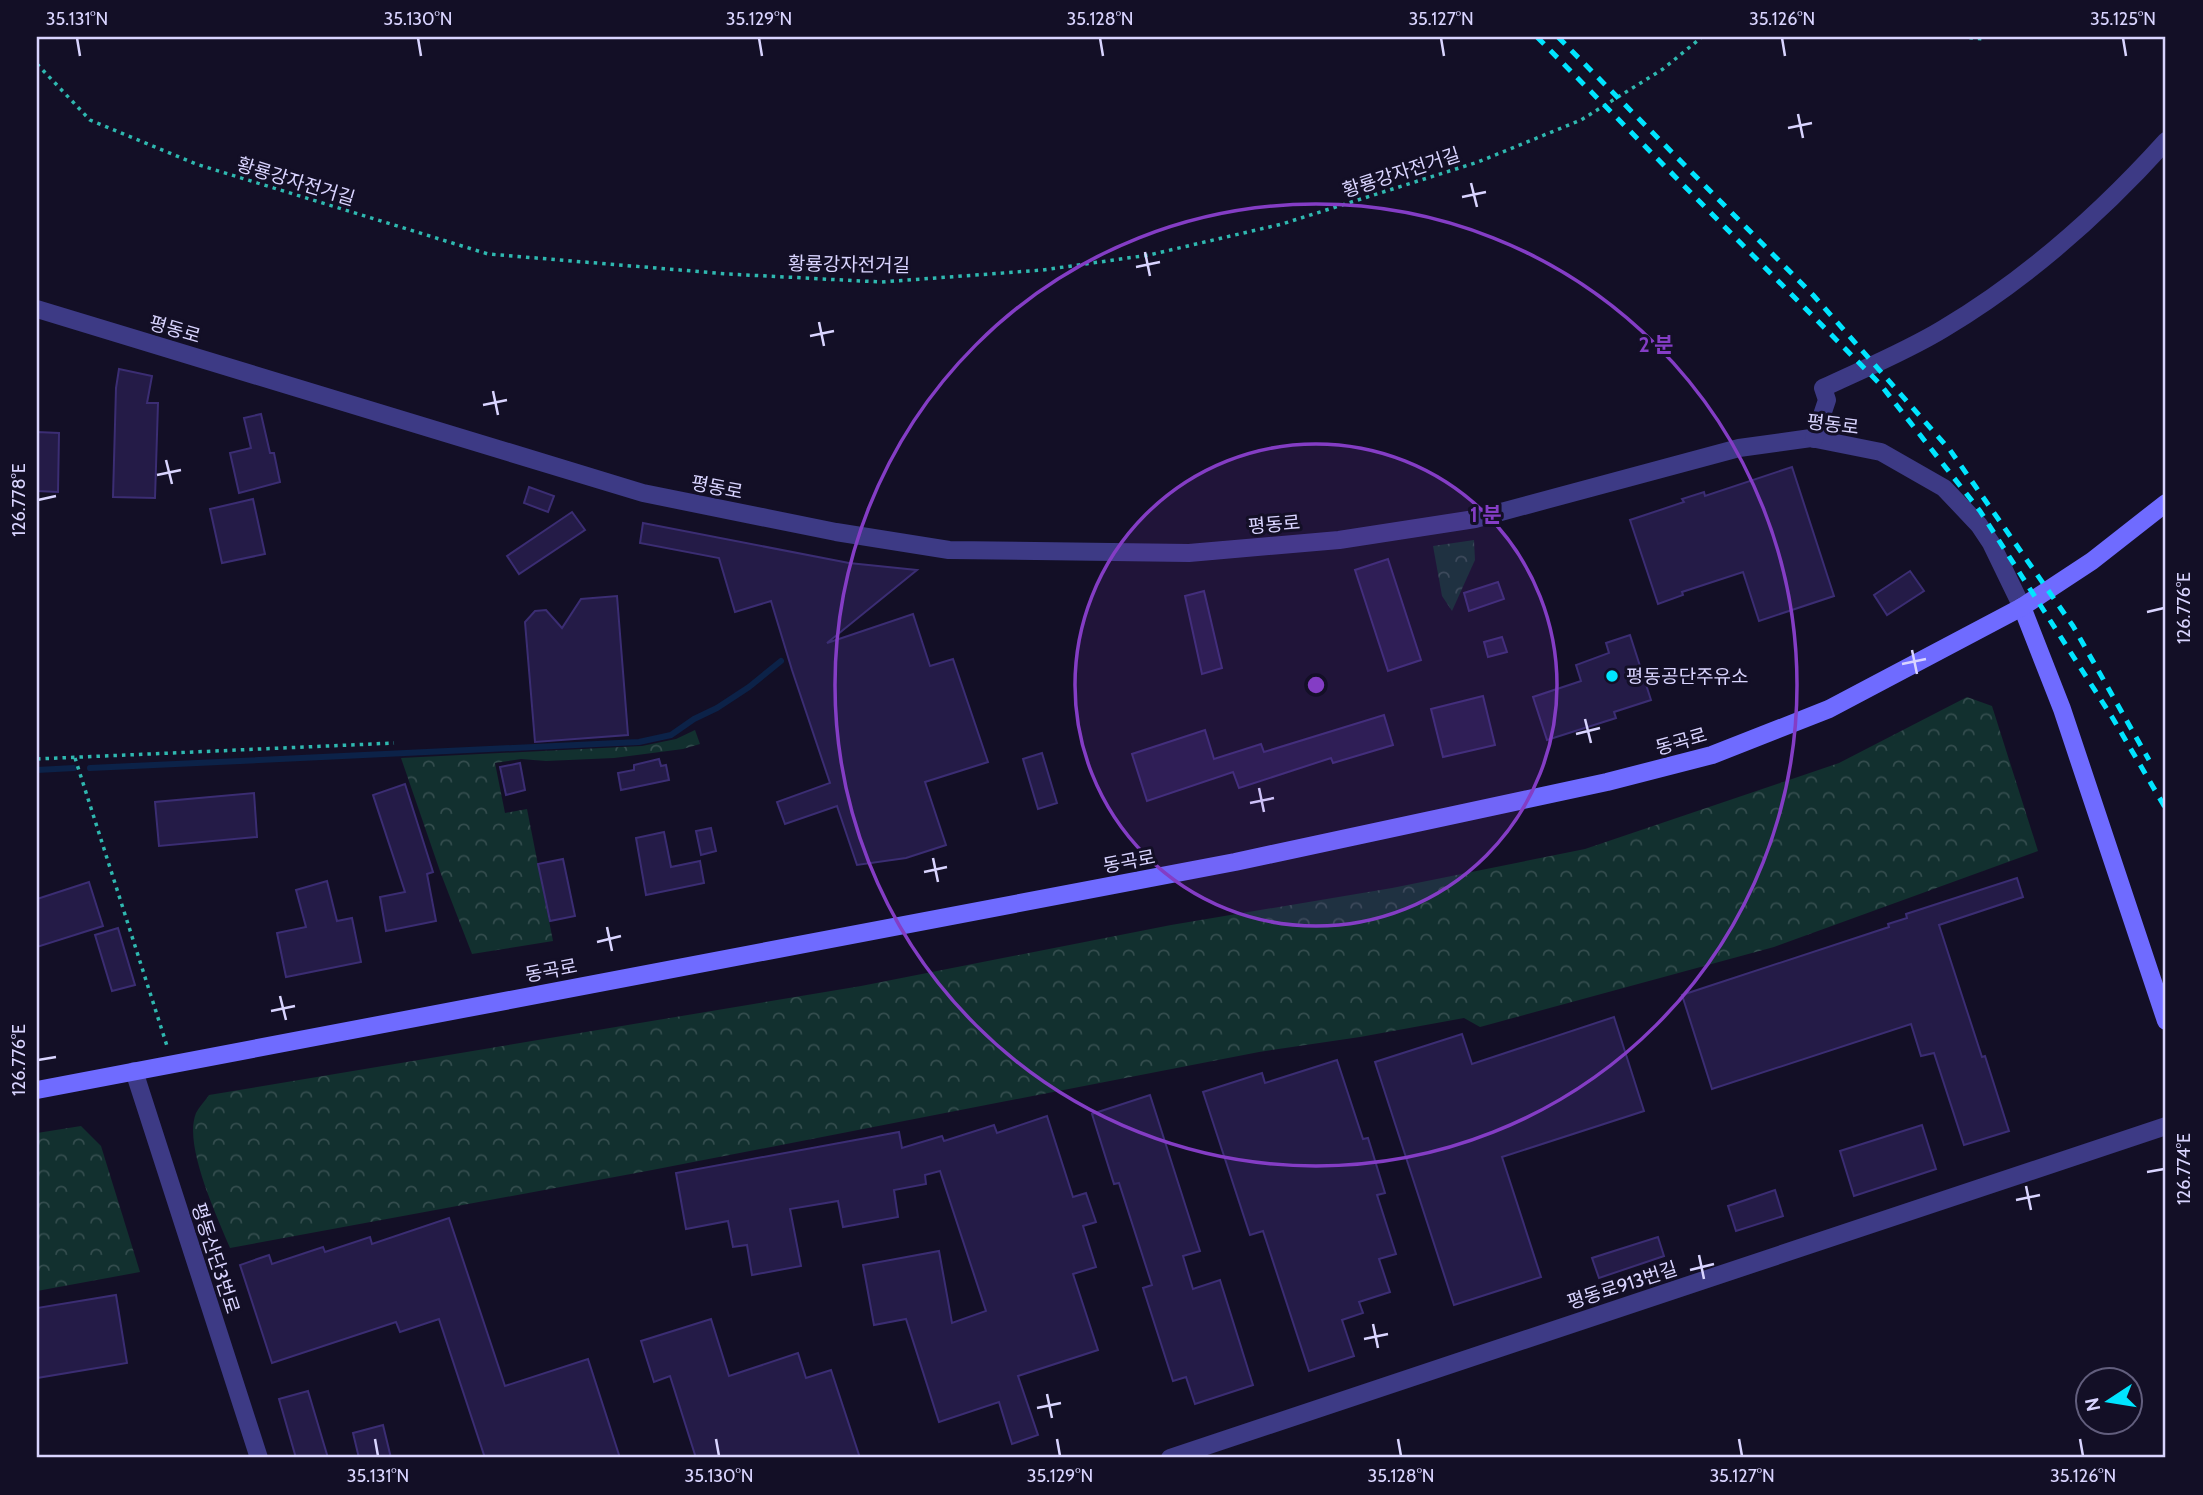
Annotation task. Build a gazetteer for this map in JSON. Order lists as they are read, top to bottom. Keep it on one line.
{"streets":{"main road":["평동로","동곡로"],"street":["평동산단3번로","평동로913번길"],"path":["황룡강자전거길"]},"crossings":[["평동로","동곡로"],["동곡로","평동산단3번로"]],"places":["평동공단주유소"],"north":"left","coordinates":["35.131°N","35.130°N","35.129°N","35.128°N","35.127°N","35.126°N","35.125°N","126.778°E","126.776°E","126.774°E"],"rings":["2 분","1 분"]}
